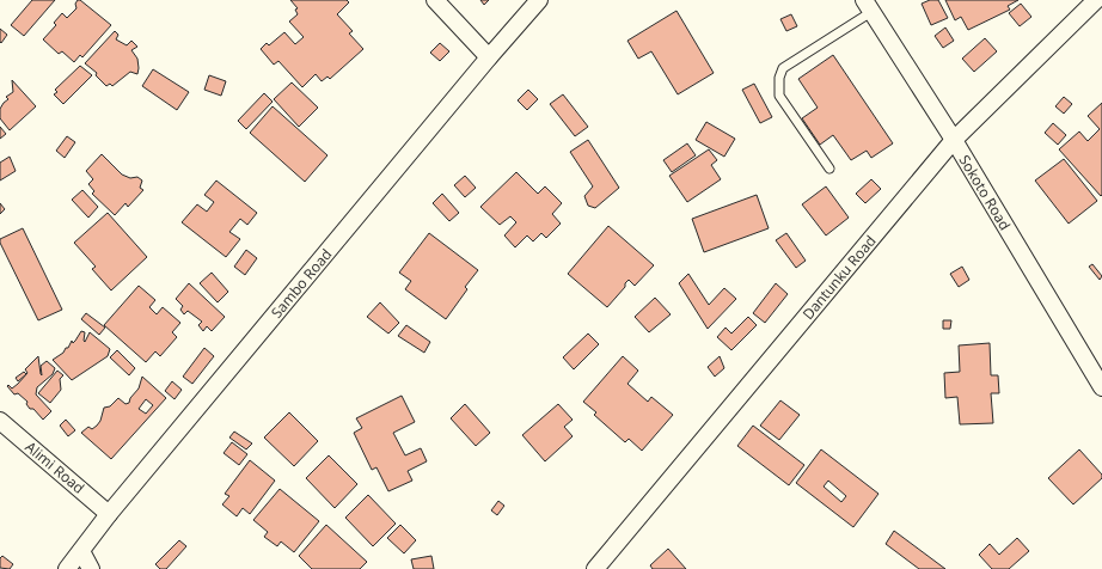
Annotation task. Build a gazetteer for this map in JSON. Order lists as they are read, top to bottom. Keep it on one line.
{"streets":{"street":["Sokoto Road","Dantunku Road","Sambo Road","Alimi Road"]},"crossings":[["Sokoto Road","Dantunku Road"],["Sambo Road","Alimi Road"]]}
